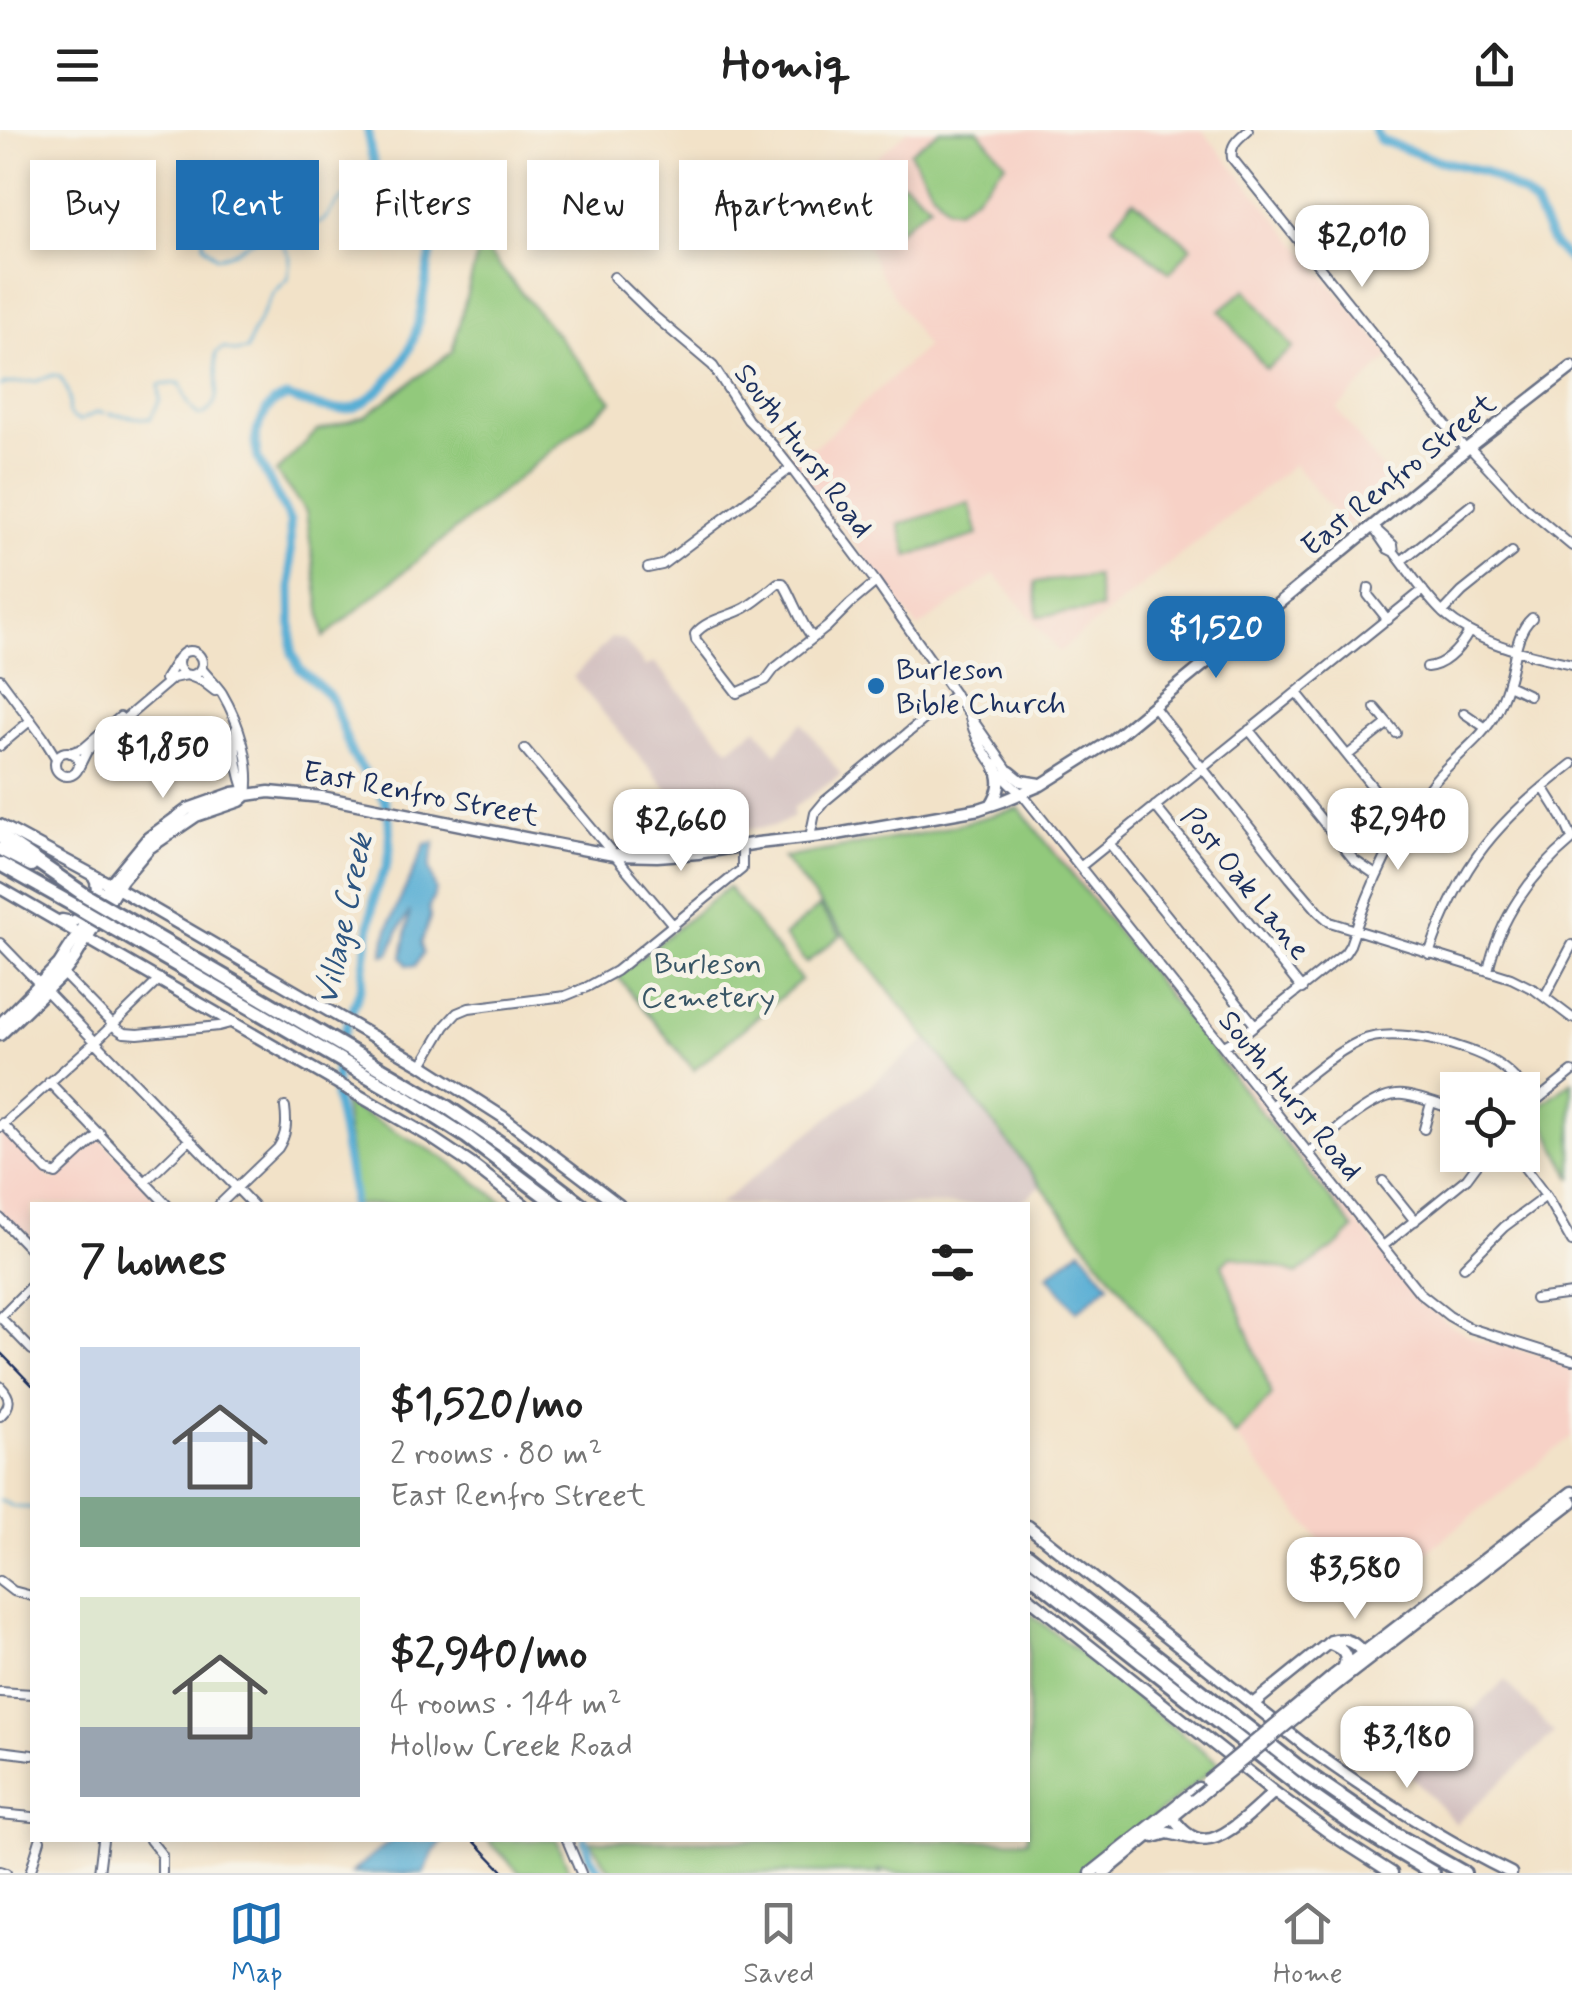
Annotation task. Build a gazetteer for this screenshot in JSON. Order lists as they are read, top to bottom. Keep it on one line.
{"streets":{"main road":["East Renfro Street"],"street":["South Hurst Road","Post Oak Lane"]},"crossings":[["South Hurst Road","East Renfro Street"]],"water":["Village Creek"],"parks":["Burleson Cemetery"],"places":["Burleson Bible Church"],"page":{"header":"Homiq","chip":["Buy","Rent","Filters","New","Apartment"],"price":["$2,010","$1,520","$1,850","$2,940","$2,660","$3,580","$3,180"],"heading":"7 homes","list":[{"name":"$1,520/mo","note":"2 rooms · 80 m² · East Renfro Street"},{"name":"$2,940/mo","note":"4 rooms · 144 m² · Hollow Creek Road"}],"tabs":["Map","Saved","Home"]}}
